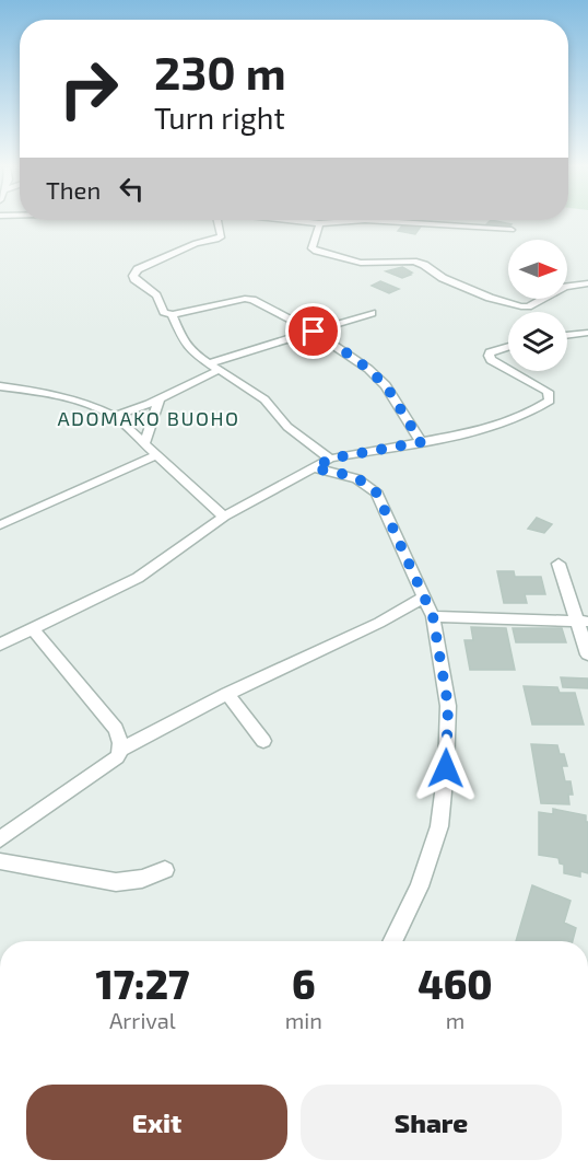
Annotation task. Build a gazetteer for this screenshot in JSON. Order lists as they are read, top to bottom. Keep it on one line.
{"districts":["ADOMAKO BUOHO"],"north":"right","page":{"turn":["230 m","Turn right"],"then":"Then","eta":["17:27","Arrival","6","min","460","m"],"buttons":["Exit","Share"]}}
